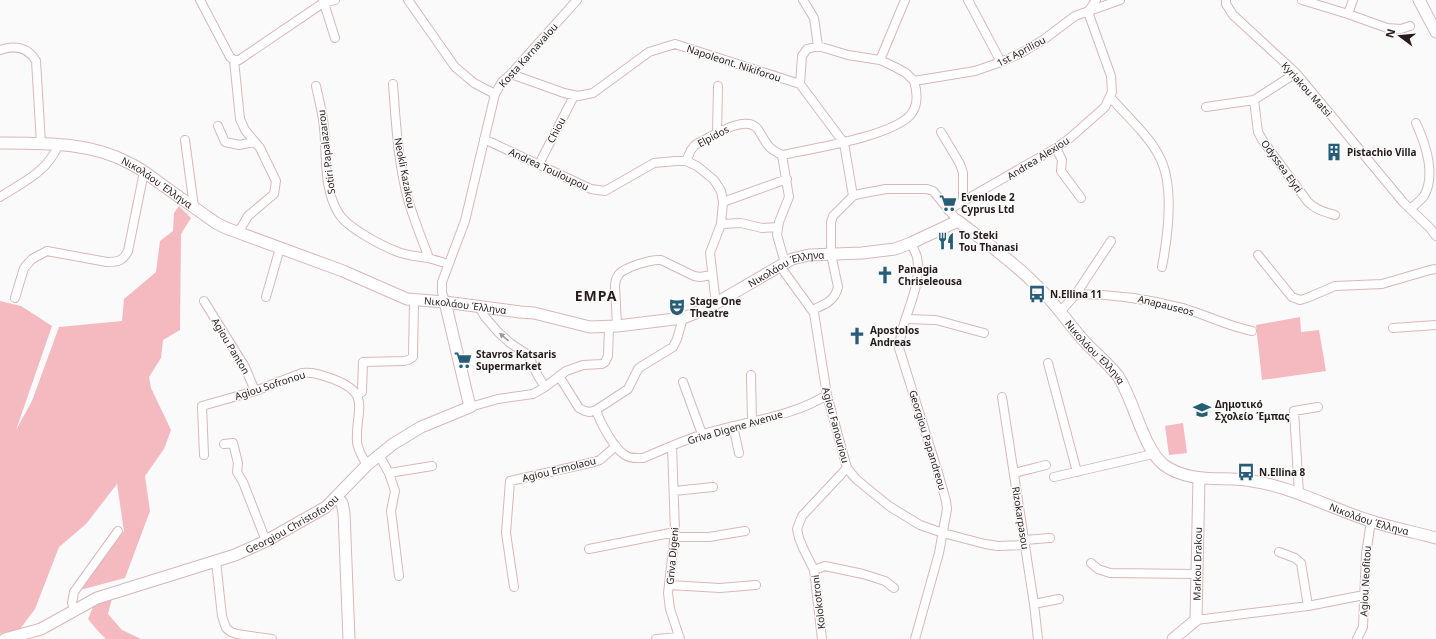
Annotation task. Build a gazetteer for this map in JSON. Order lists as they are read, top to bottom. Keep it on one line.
{"streets":{"street":["1st Apriliou","Kosta Karnavalou","Napoleont. Nikiforou","Kyriakou Matsi","Chiou","Elpidos","Sotiri Papalazarou","Andrea Alexiou","Odyssea Elyti","Andrea Touloupou","Neokli Kazakou","Νικολάου Έλληνα","Anapauseos","Agiou Panton","Agiou Sofronou","Agiou Fanouriou","Griva Digene Avenue","Georgiou Papandreou","Agiou Ermolaou","Rizokarpasou","Georgiou Christoforou","Griva Digeni","Markou Drakou","Agiou Neofitou","Kolokotroni"]},"crossings":[["Kosta Karnavalou","Napoleont. Nikiforou"],["Kosta Karnavalou","Sotiri Papalazarou"],["Kosta Karnavalou","Andrea Touloupou"],["Kosta Karnavalou","Νικολάου Έλληνα"],["Napoleont. Nikiforou","Chiou"],["Chiou","Andrea Touloupou"],["Elpidos","Andrea Touloupou"],["Sotiri Papalazarou","Neokli Kazakou"],["Νικολάου Έλληνα","Agiou Fanouriou"],["Νικολάου Έλληνα","Georgiou Papandreou"],["Νικολάου Έλληνα","Georgiou Christoforou"],["Νικολάου Έλληνα","Markou Drakou"],["Νικολάου Έλληνα","Agiou Neofitou"],["Agiou Panton","Agiou Sofronou"],["Agiou Fanouriou","Griva Digene Avenue"],["Agiou Fanouriou","Georgiou Papandreou"],["Agiou Fanouriou","Rizokarpasou"],["Agiou Fanouriou","Kolokotroni"],["Griva Digene Avenue","Agiou Ermolaou"],["Griva Digene Avenue","Griva Digeni"]],"districts":["EMPA"],"places":{"building":["Pistachio Villa"],"supermarket":["Evenlode 2 Cyprus Ltd","Stavros Katsaris Supermarket"],"restaurant":["To Steki Tou Thanasi"],"church":["Panagia Chriseleousa","Apostolos Andreas"],"bus stop":["N.Ellina 11","N.Ellina 8"],"theatre":["Stage One Theatre"],"school or university":["Δημοτικό Σχολείο Έμπας"]},"north":"left"}
